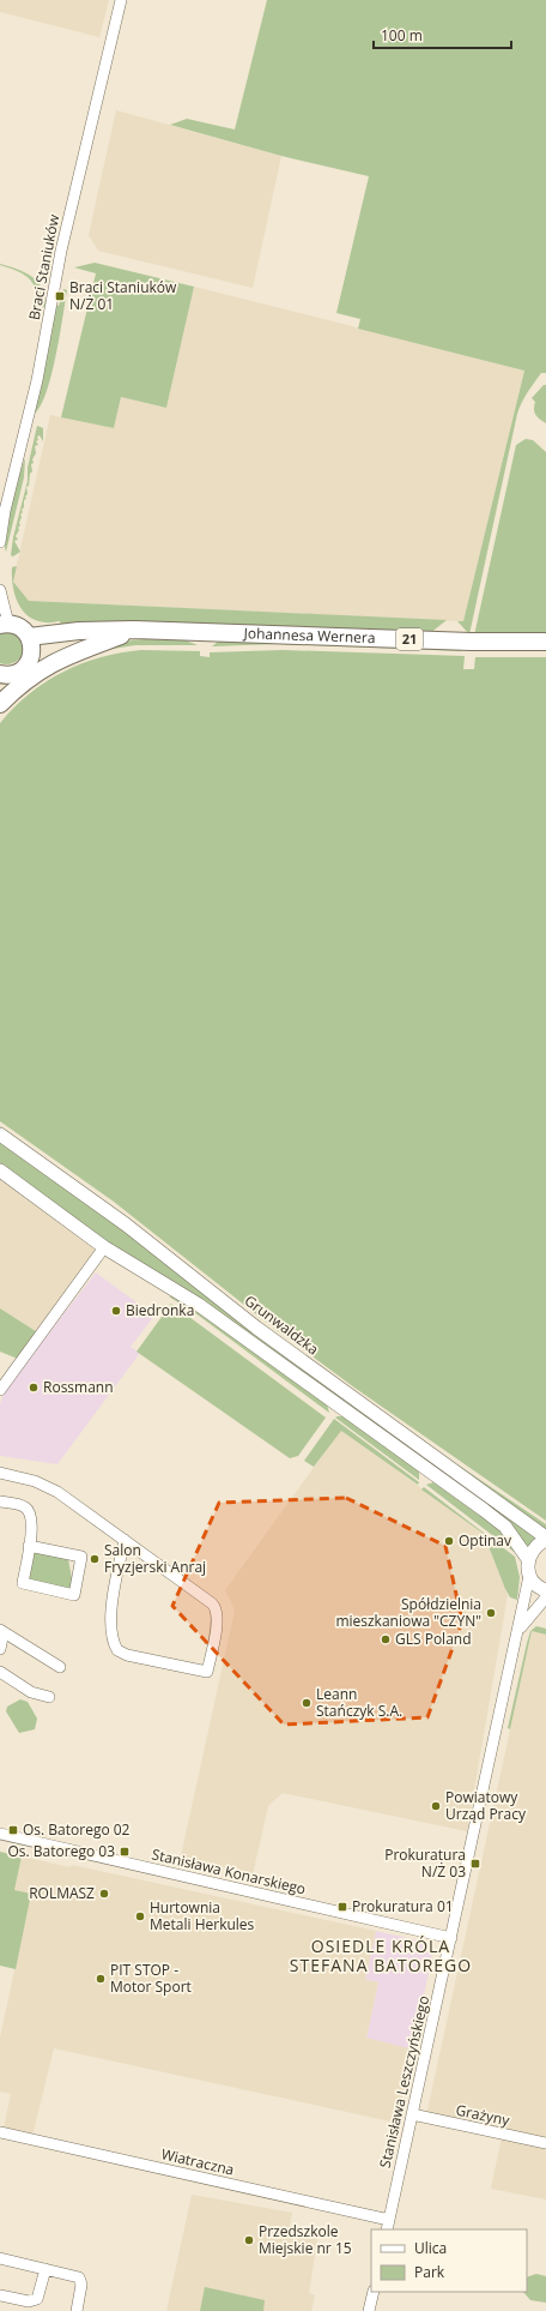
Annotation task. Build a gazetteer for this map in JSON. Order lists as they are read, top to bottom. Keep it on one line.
{"streets":{"main road":["Johannesa Wernera","21"],"street":["Braci Staniuków","Grunwaldzka","Stanisława Konarskiego","Stanisława Leszczyńskiego","Grażyny","Wiatraczna"]},"crossings":[["Johannesa Wernera","21"],["Stanisława Konarskiego","Stanisława Leszczyńskiego"],["Stanisława Leszczyńskiego","Grażyny"],["Stanisława Leszczyńskiego","Wiatraczna"]],"districts":["OSIEDLE KRÓLA STEFANA BATOREGO"],"places":{"transit":["Braci Staniuków N/Ż 01","Os. Batorego 02","Os. Batorego 03","Prokuratura N/Ż 03","Prokuratura 01"],"other":["Biedronka","Rossmann","Optinav","Salon Fryzjerski Anraj","Spółdzielnia mieszkaniowa \"CZYN\"","GLS Poland","Leann Stańczyk S.A.","Powiatowy Urząd Pracy","ROLMASZ","Hurtownia Metali Herkules","PIT STOP - Motor Sport","Przedszkole Miejskie nr 15"]},"legend":["Ulica","Park"],"scale_bar":"100 m"}
